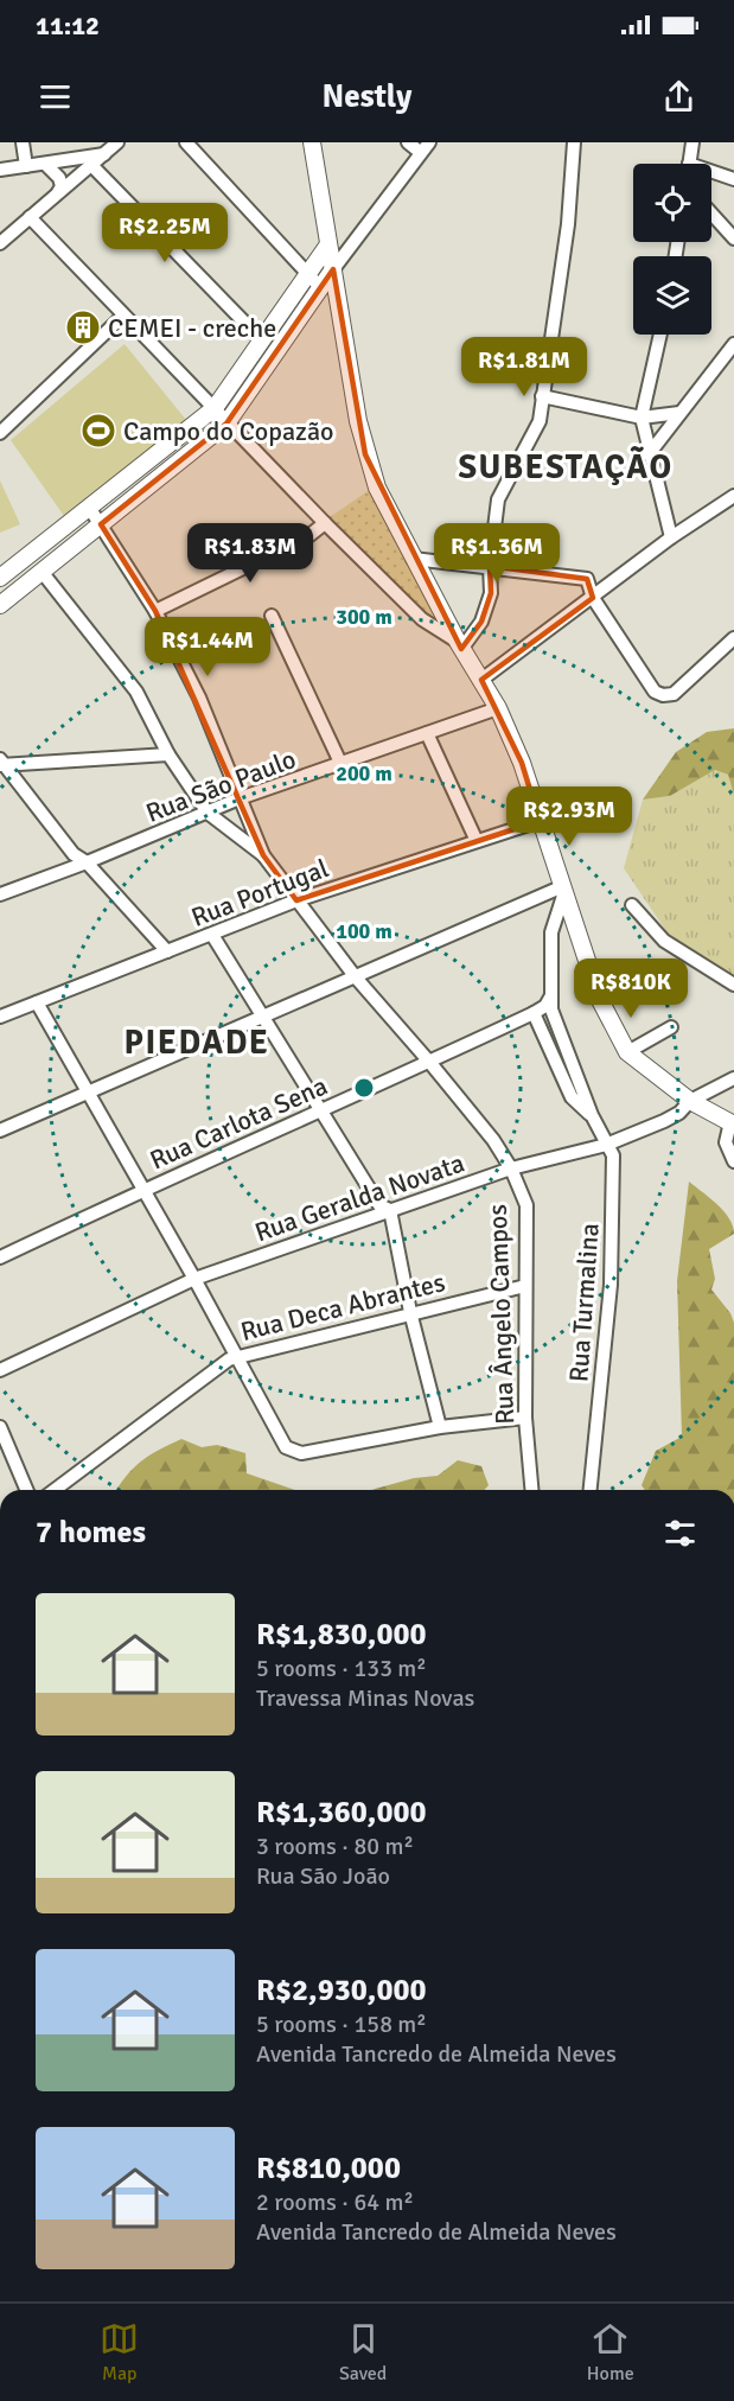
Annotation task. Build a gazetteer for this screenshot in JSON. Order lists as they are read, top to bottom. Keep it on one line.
{"streets":{"street":["Rua São Paulo","Rua Portugal","Rua Carlota Sena","Rua Geralda Novata","Rua Turmalina","Rua Deca Abrantes","Rua Ângelo Campos"]},"crossings":[["Rua São Paulo","Rua Ângelo Campos"],["Rua Portugal","Rua Ângelo Campos"],["Rua Carlota Sena","Rua Turmalina"],["Rua Carlota Sena","Rua Ângelo Campos"],["Rua Geralda Novata","Rua Turmalina"],["Rua Geralda Novata","Rua Ângelo Campos"],["Rua Deca Abrantes","Rua Ângelo Campos"]],"districts":["SUBESTAÇÃO","PIEDADE"],"places":{"building":["CEMEI - creche"],"sports":["Campo do Copazão"]},"page":{"status":"11:12","header":"Nestly","price":["R$2.25M","R$1.81M","R$1.83M","R$1.36M","R$1.44M","R$2.93M","R$810K"],"heading":"7 homes","list":[{"name":"R$1,830,000","note":"5 rooms · 133 m² · Travessa Minas Novas"},{"name":"R$1,360,000","note":"3 rooms · 80 m² · Rua São João"},{"name":"R$2,930,000","note":"5 rooms · 158 m² · Avenida Tancredo de Almeida Neves"},{"name":"R$810,000","note":"2 rooms · 64 m² · Avenida Tancredo de Almeida Neves"}],"tabs":["Map","Saved","Home"]},"rings":["300 m","200 m","100 m"]}
